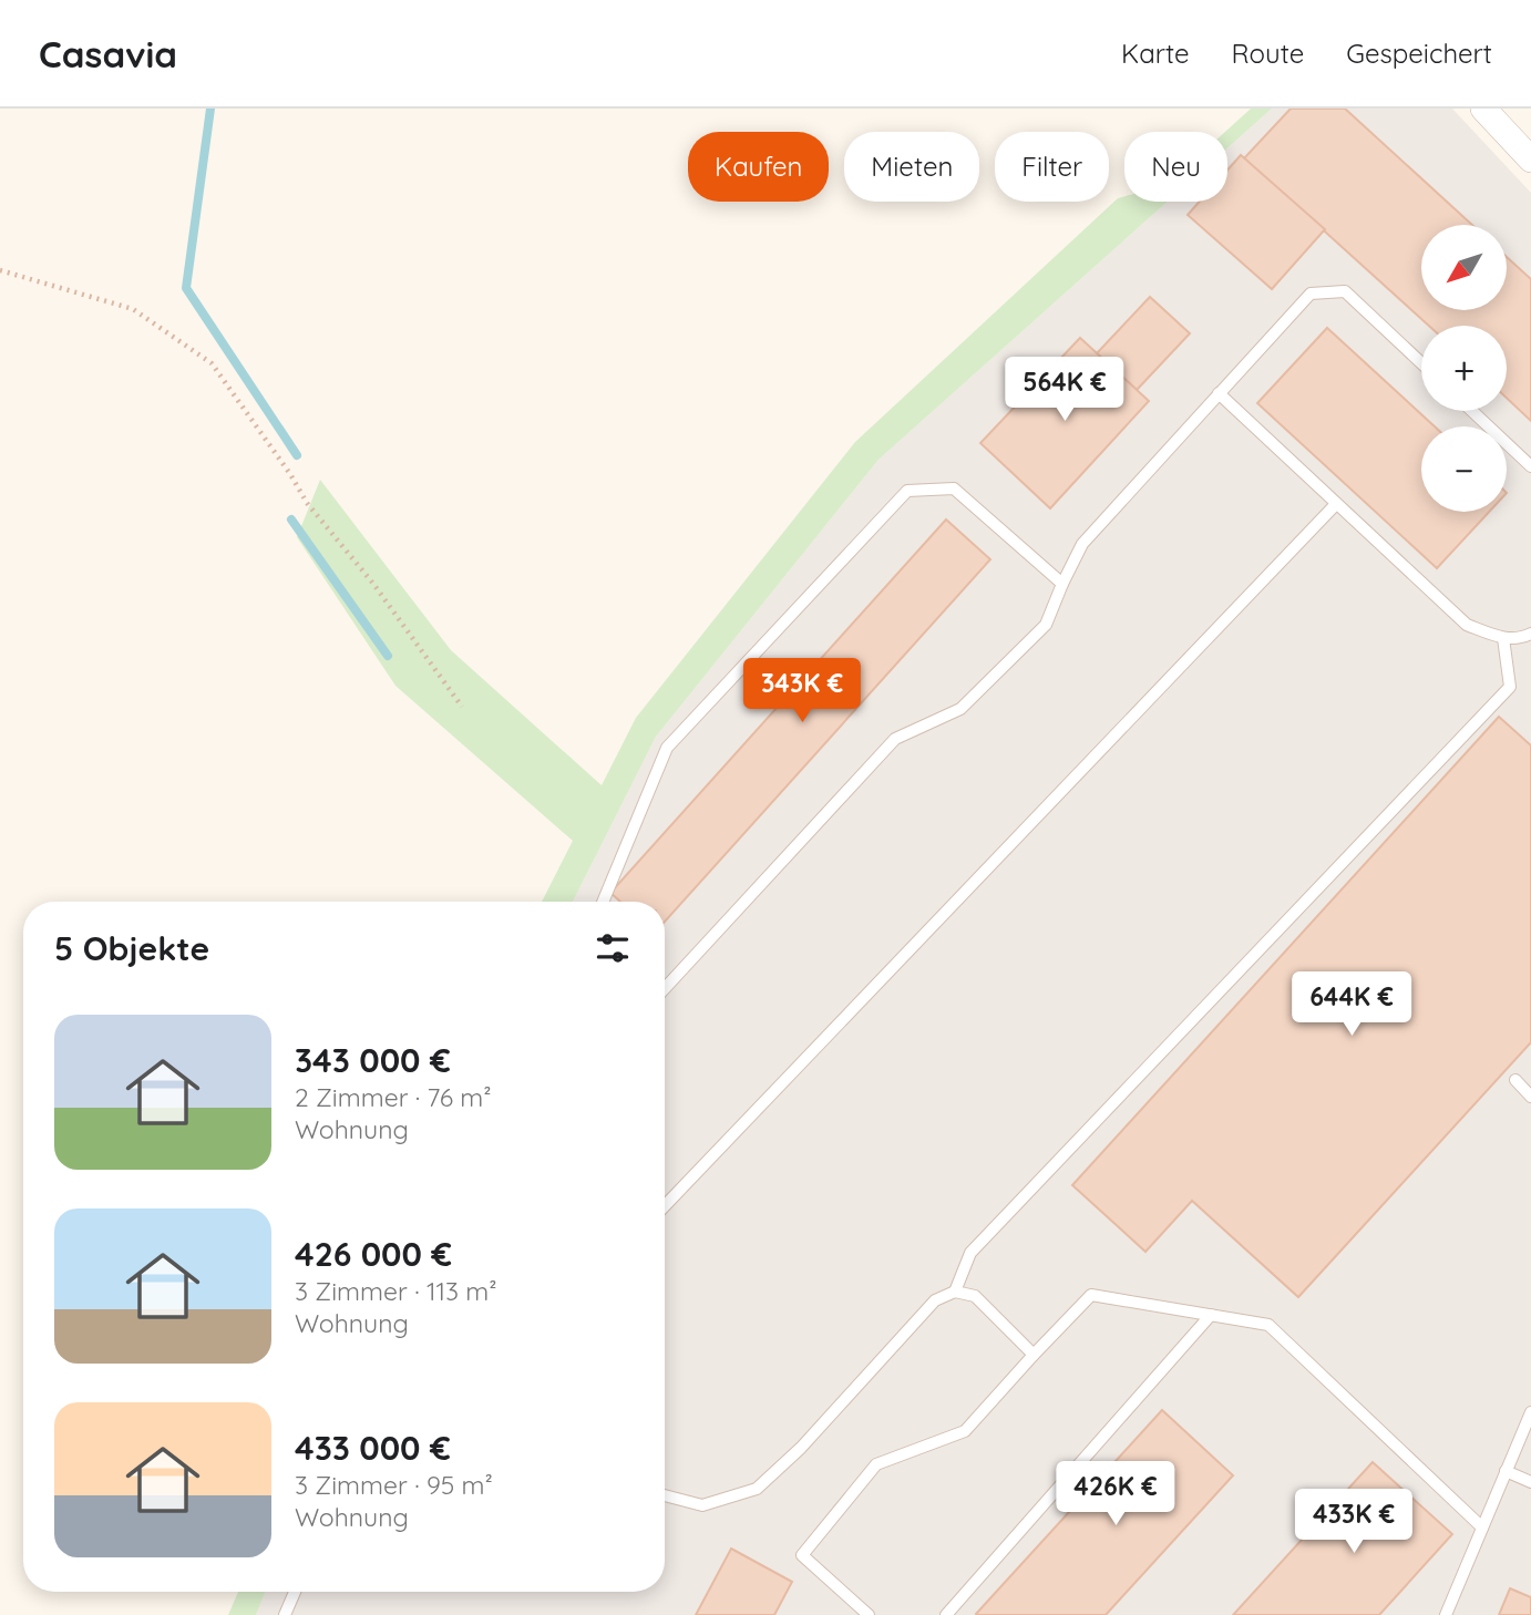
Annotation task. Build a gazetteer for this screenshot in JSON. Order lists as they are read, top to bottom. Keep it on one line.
{"north":"bottom left","page":{"header":"Casavia","nav":["Karte","Route","Gespeichert"],"chip":["Kaufen","Mieten","Filter","Neu"],"map_buttons":["+","−"],"price":["564K €","343K €","644K €","426K €","433K €"],"heading":"5 Objekte","list":[{"name":"343 000 €","note":"2 Zimmer · 76 m² · Wohnung"},{"name":"426 000 €","note":"3 Zimmer · 113 m² · Wohnung"},{"name":"433 000 €","note":"3 Zimmer · 95 m² · Wohnung"}]}}
